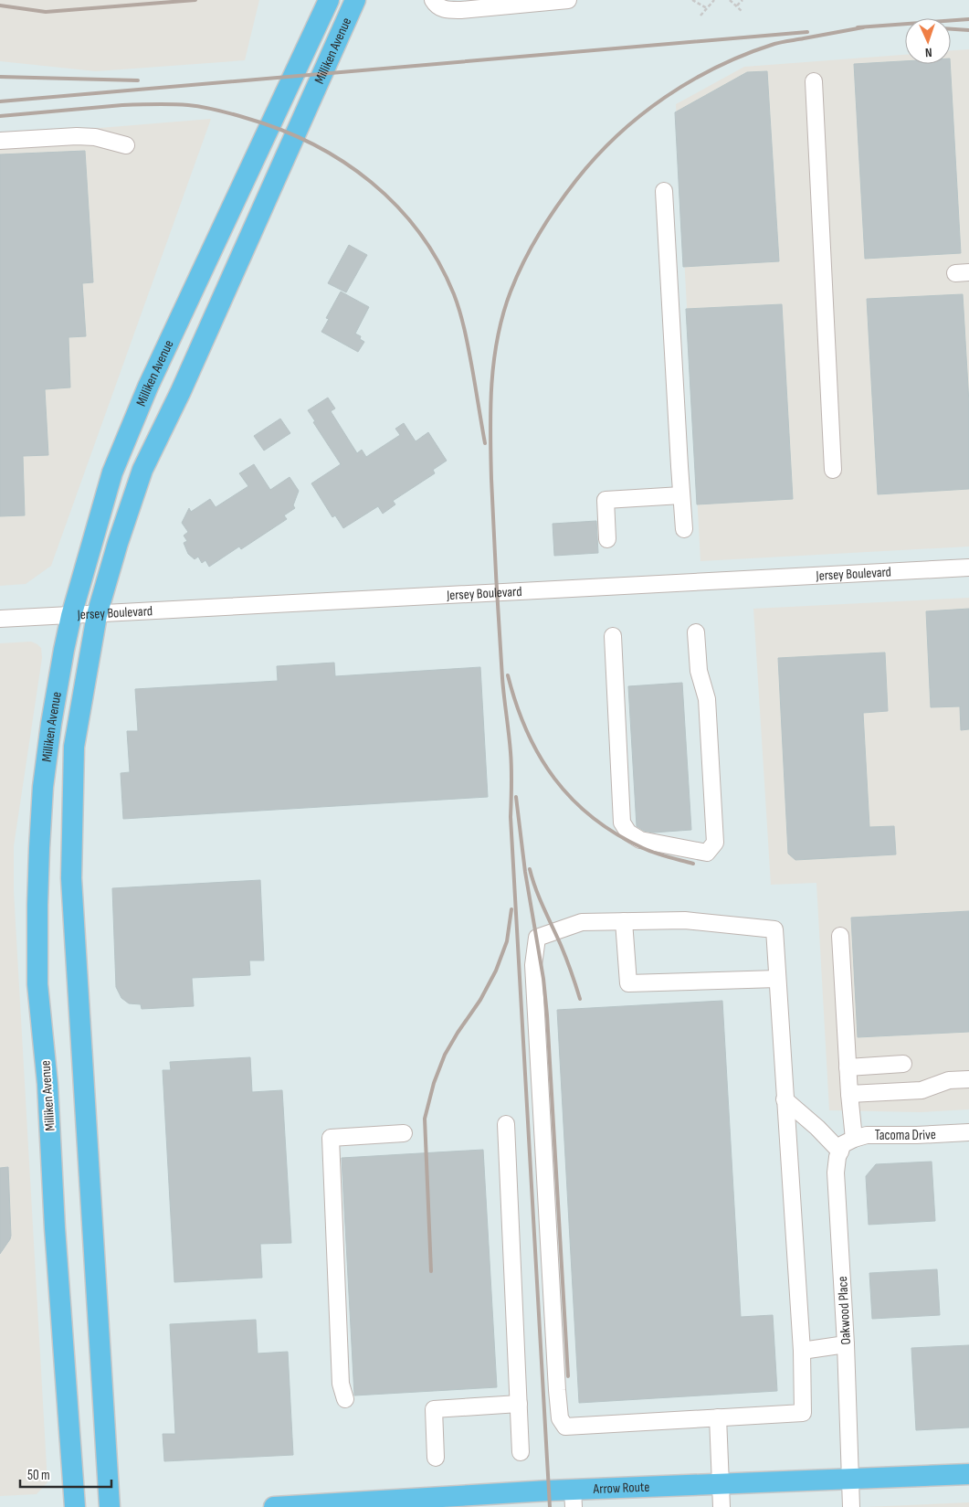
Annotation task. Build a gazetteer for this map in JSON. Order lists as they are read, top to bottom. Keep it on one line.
{"streets":{"main road":["Milliken Avenue","Arrow Route"],"street":["Jersey Boulevard","Tacoma Drive","Oakwood Place"]},"crossings":[["Milliken Avenue","Jersey Boulevard"],["Tacoma Drive","Oakwood Place"],["Oakwood Place","Arrow Route"]],"scale_bar":"50 m","north":"bottom"}
